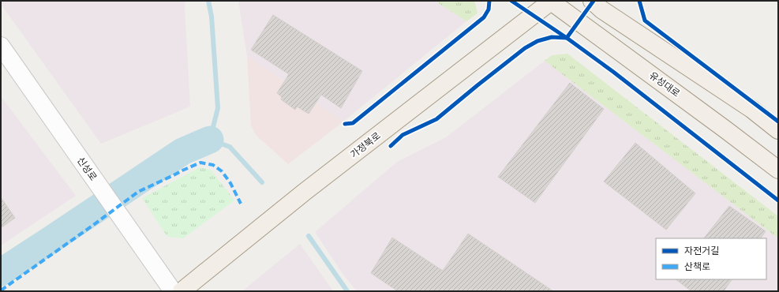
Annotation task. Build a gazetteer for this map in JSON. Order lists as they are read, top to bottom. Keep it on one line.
{"streets":{"main road":["유성대로","가정북로"],"street":["신성로"]},"crossings":[["유성대로","가정북로"]],"legend":["자전거길","산책로"]}
